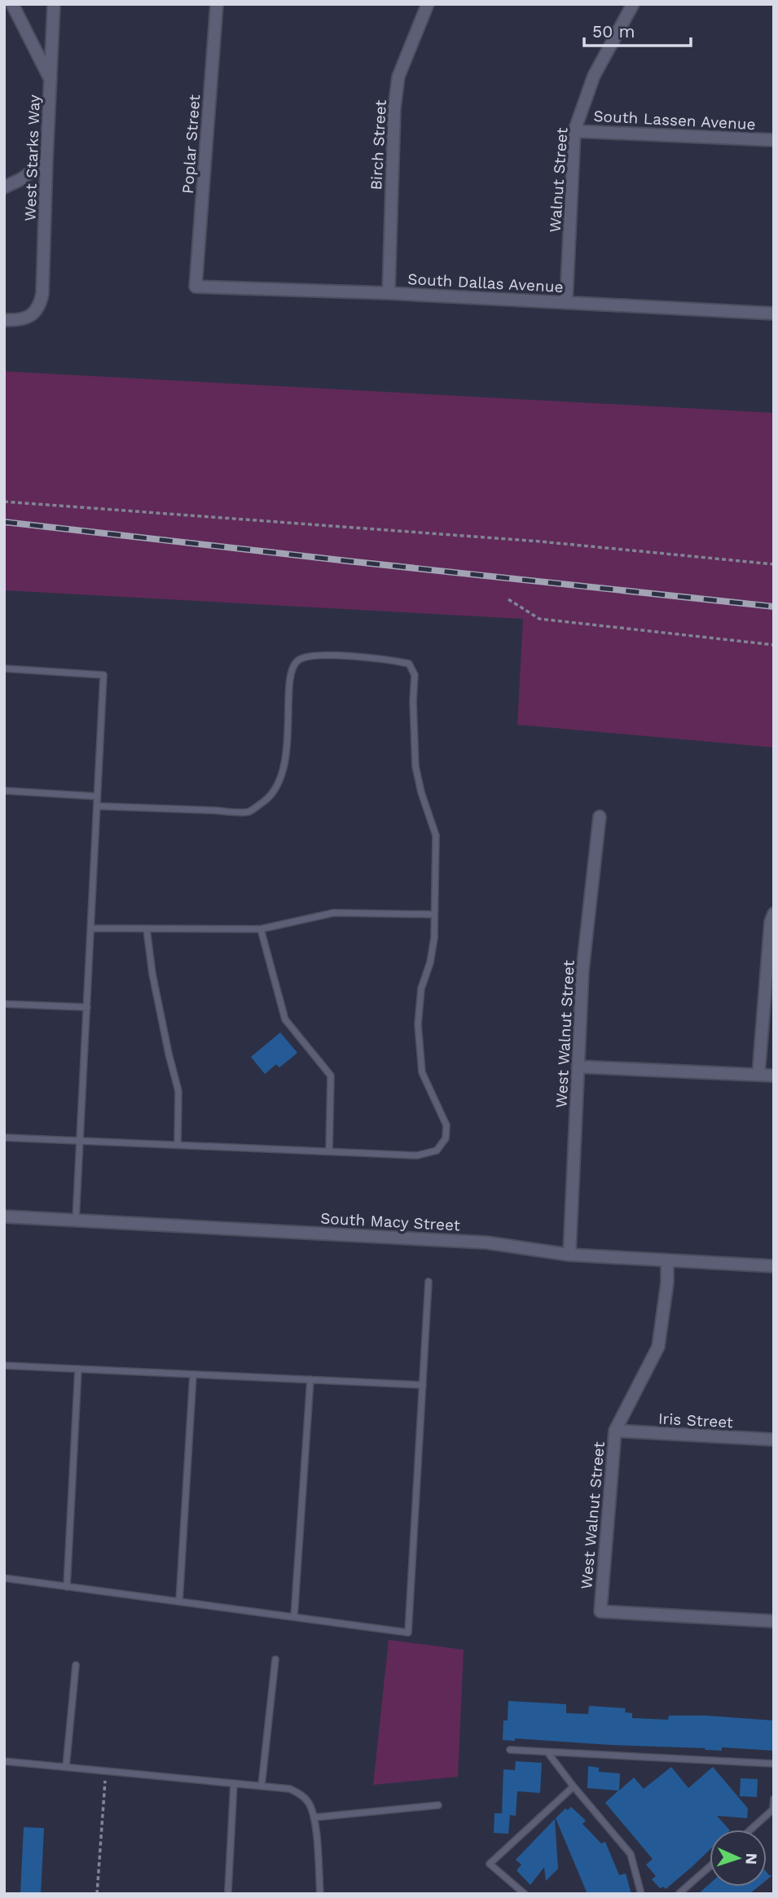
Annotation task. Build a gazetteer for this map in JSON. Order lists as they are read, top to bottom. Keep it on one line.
{"streets":{"street":["South Lassen Avenue","Poplar Street","Birch Street","West Starks Way","Walnut Street","South Dallas Avenue","West Walnut Street","South Macy Street","Iris Street"]},"crossings":[["South Lassen Avenue","Walnut Street"],["Poplar Street","South Dallas Avenue"],["Birch Street","South Dallas Avenue"],["Walnut Street","South Dallas Avenue"],["West Walnut Street","South Macy Street"],["West Walnut Street","Iris Street"]],"scale_bar":"50 m","north":"right"}
